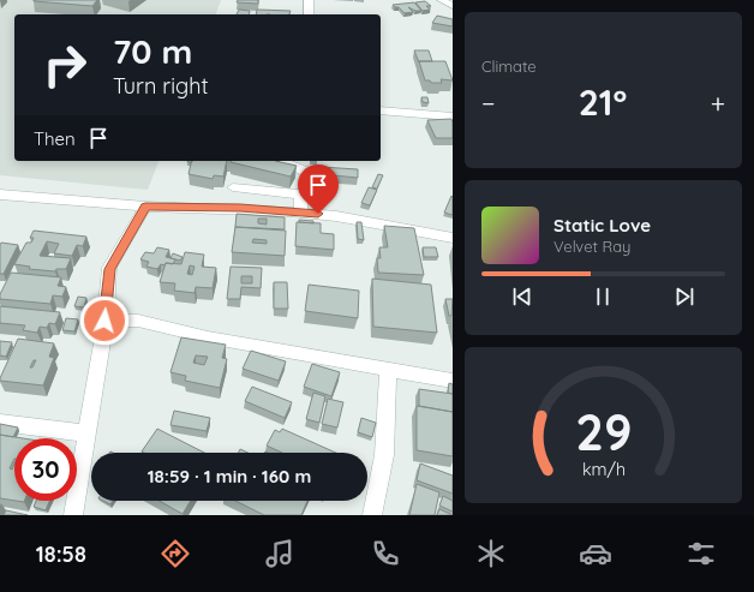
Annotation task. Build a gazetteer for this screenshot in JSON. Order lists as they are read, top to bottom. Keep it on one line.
{"page":{"tile":"Climate","turn":["70 m","Turn right"],"heat":["−","21°","+"],"then":"Then","song":["Static Love","Velvet Ray"],"limit":"30","trip":"18:59 · 1 min · 160 m","tabs":"18:58","gauge":["29","km/h"]}}
